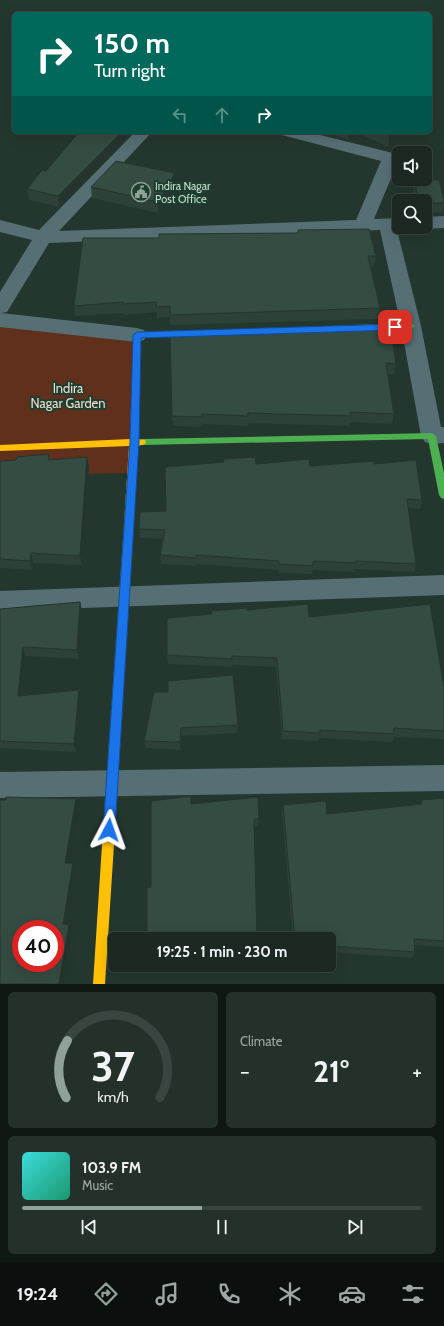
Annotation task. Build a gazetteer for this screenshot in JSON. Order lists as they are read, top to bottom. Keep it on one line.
{"parks":["Indira Nagar Garden"],"places":{"public building":["Indira Nagar Post Office"]},"page":{"turn":["150 m","Turn right"],"limit":"40","trip":"19:25 · 1 min · 230 m","tile":"Climate","heat":["−","21°","+"],"song":["103.9 FM","Music"],"tabs":"19:24","gauge":["37","km/h"]}}
